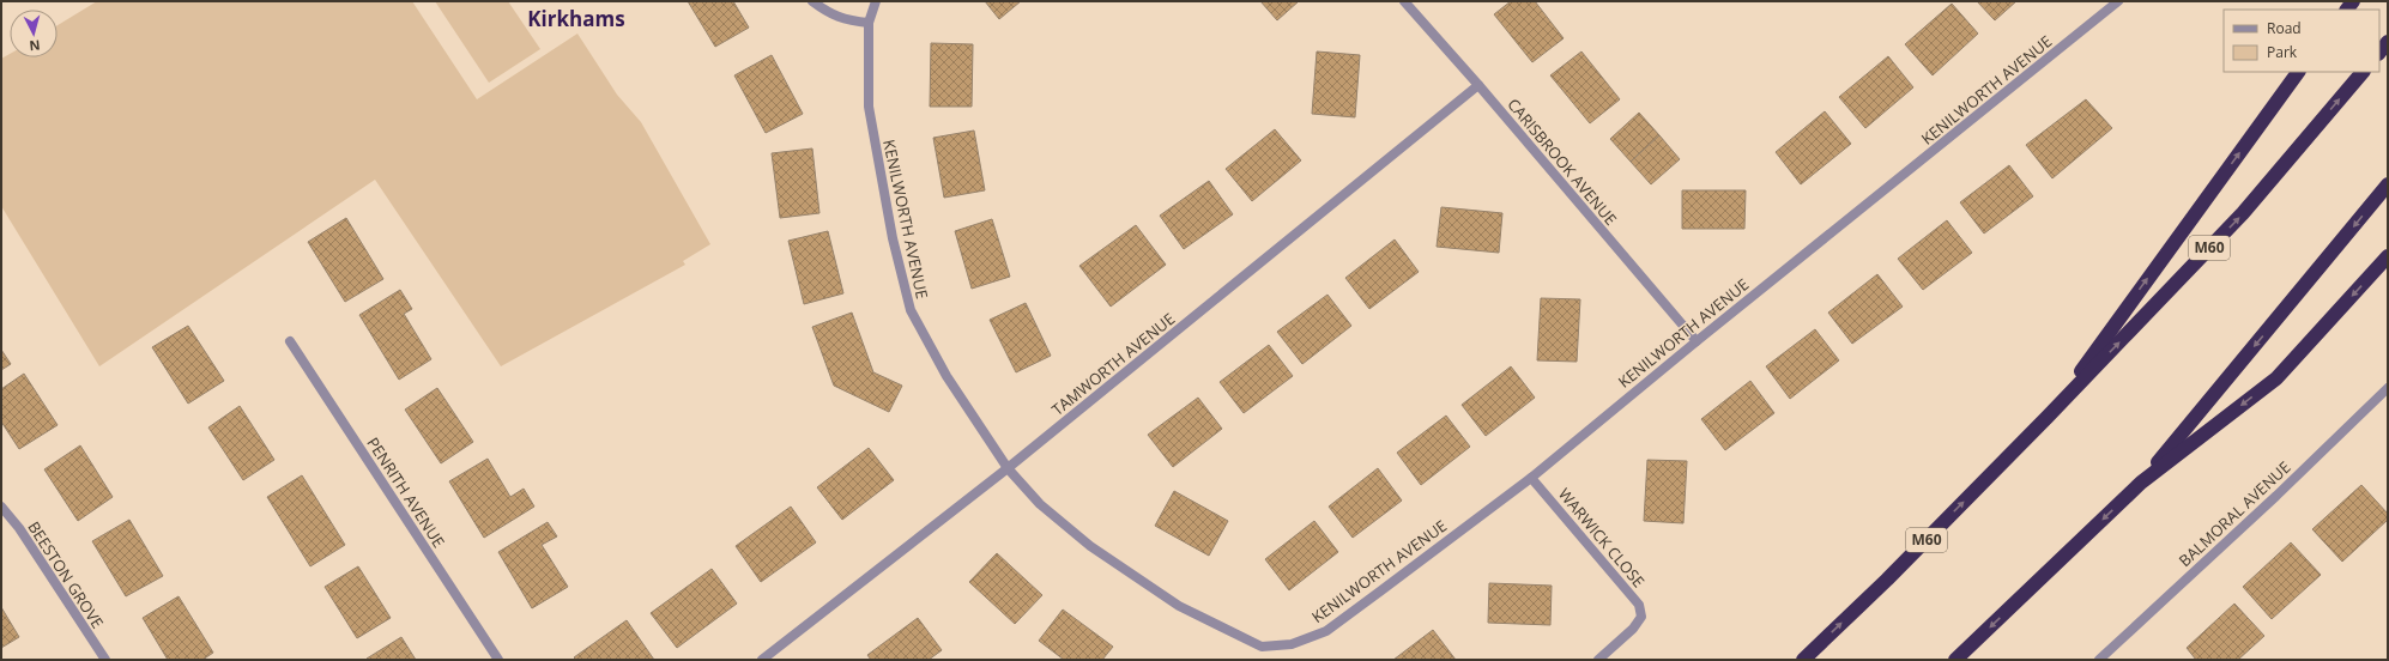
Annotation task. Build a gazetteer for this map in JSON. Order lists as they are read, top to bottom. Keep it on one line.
{"streets":{"highway":["M60"],"street":["KENILWORTH AVENUE","CARISBROOK AVENUE","TAMWORTH AVENUE","PENRITH AVENUE","BALMORAL AVENUE","WARWICK CLOSE","BEESTON GROVE"]},"crossings":[["KENILWORTH AVENUE","CARISBROOK AVENUE"],["KENILWORTH AVENUE","TAMWORTH AVENUE"],["KENILWORTH AVENUE","WARWICK CLOSE"],["CARISBROOK AVENUE","TAMWORTH AVENUE"]],"districts":["Kirkhams"],"legend":["Road","Park"],"north":"bottom"}
